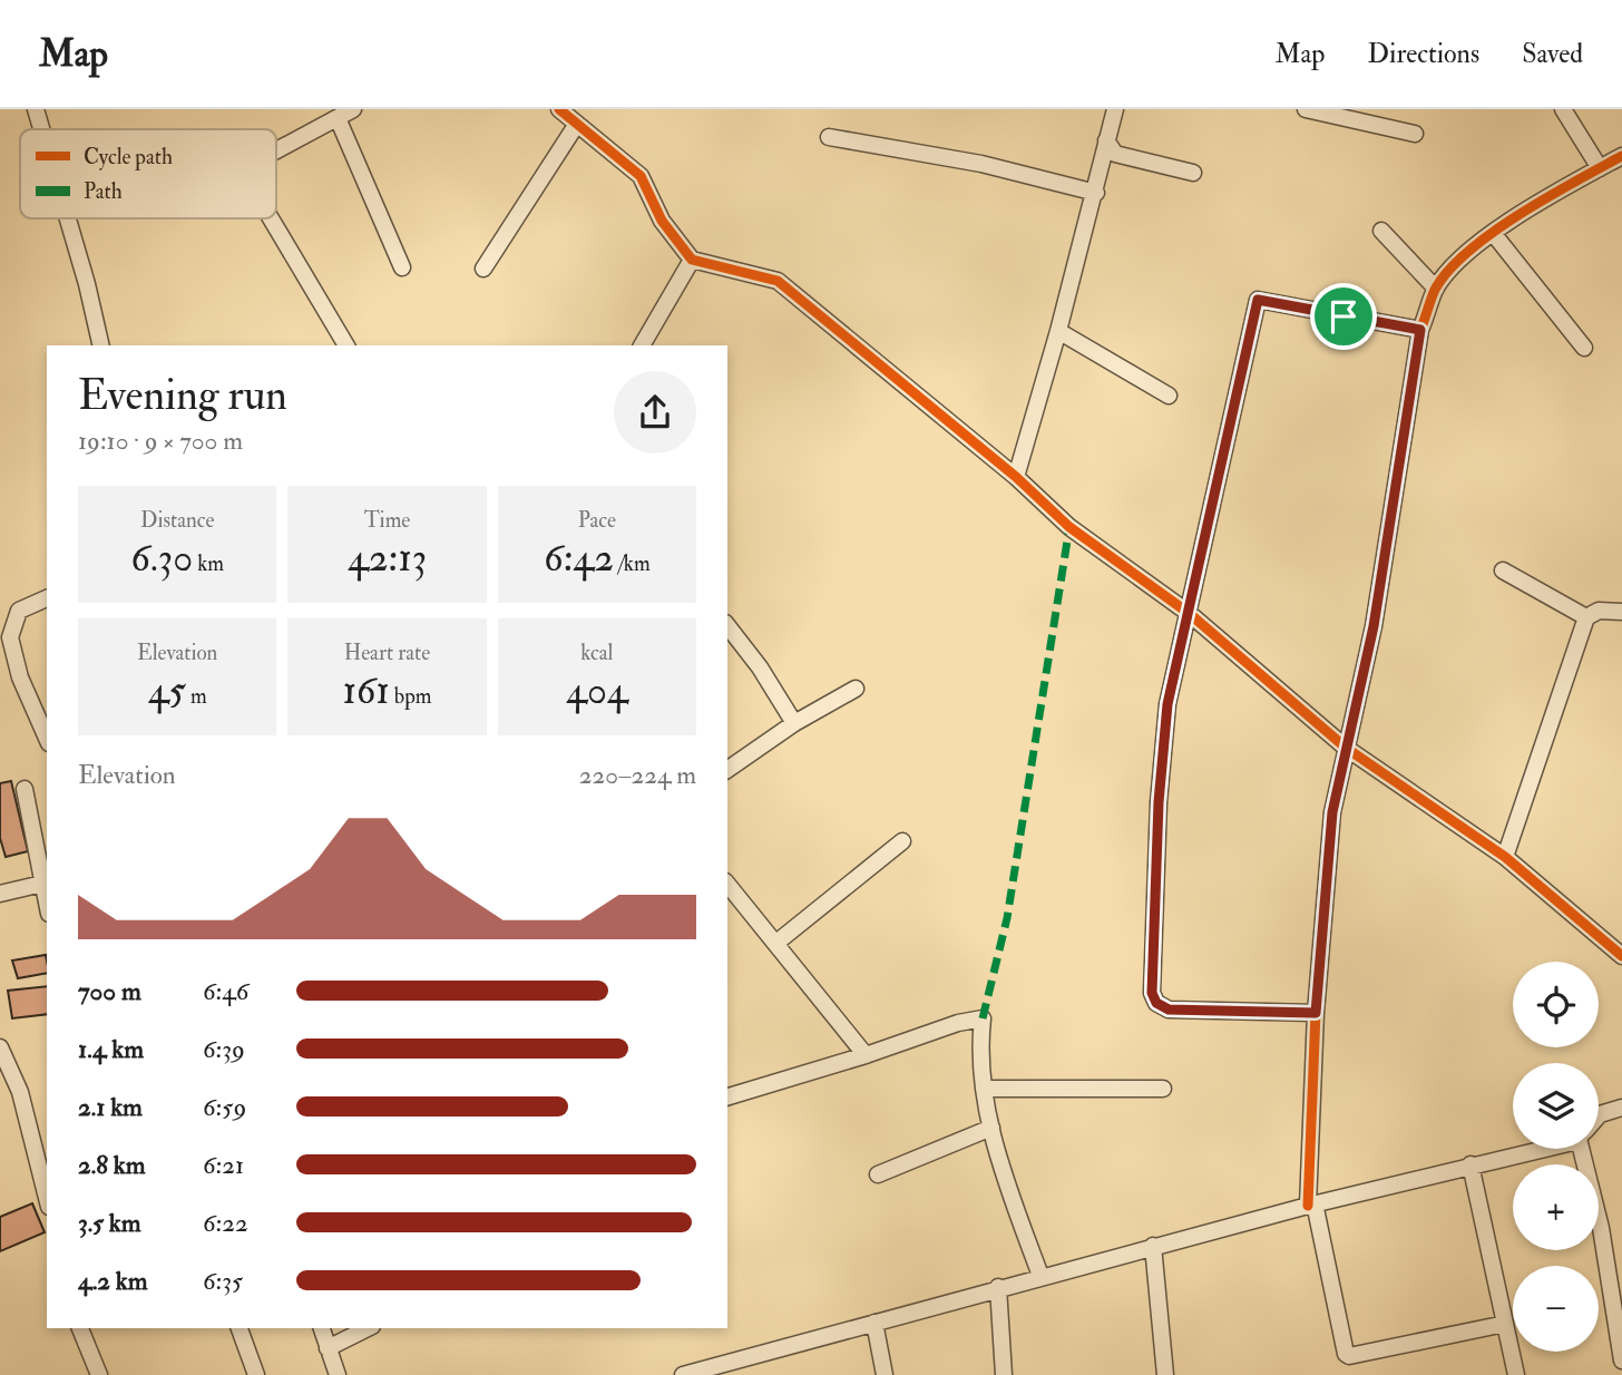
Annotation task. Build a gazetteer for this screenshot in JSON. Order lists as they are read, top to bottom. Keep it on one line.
{"legend":["Cycle path","Path"],"page":{"header":"Map","nav":["Map","Directions","Saved"],"heading":["Evening run","19:10 · 9 × 700 m"],"stats":[["Distance","6.30 km"],["Time","42:13"],["Pace","6:42 /km"],["Elevation","45 m"],["Heart rate","161 bpm"],["kcal","404"]],"chart":["Elevation","220–224 m"],"map_buttons":["+","−"],"list":[{"name":"700 m","note":"6:46"},{"name":"1.4 km","note":"6:39"},{"name":"2.1 km","note":"6:59"},{"name":"2.8 km","note":"6:21"},{"name":"3.5 km","note":"6:22"},{"name":"4.2 km","note":"6:35"}]}}
